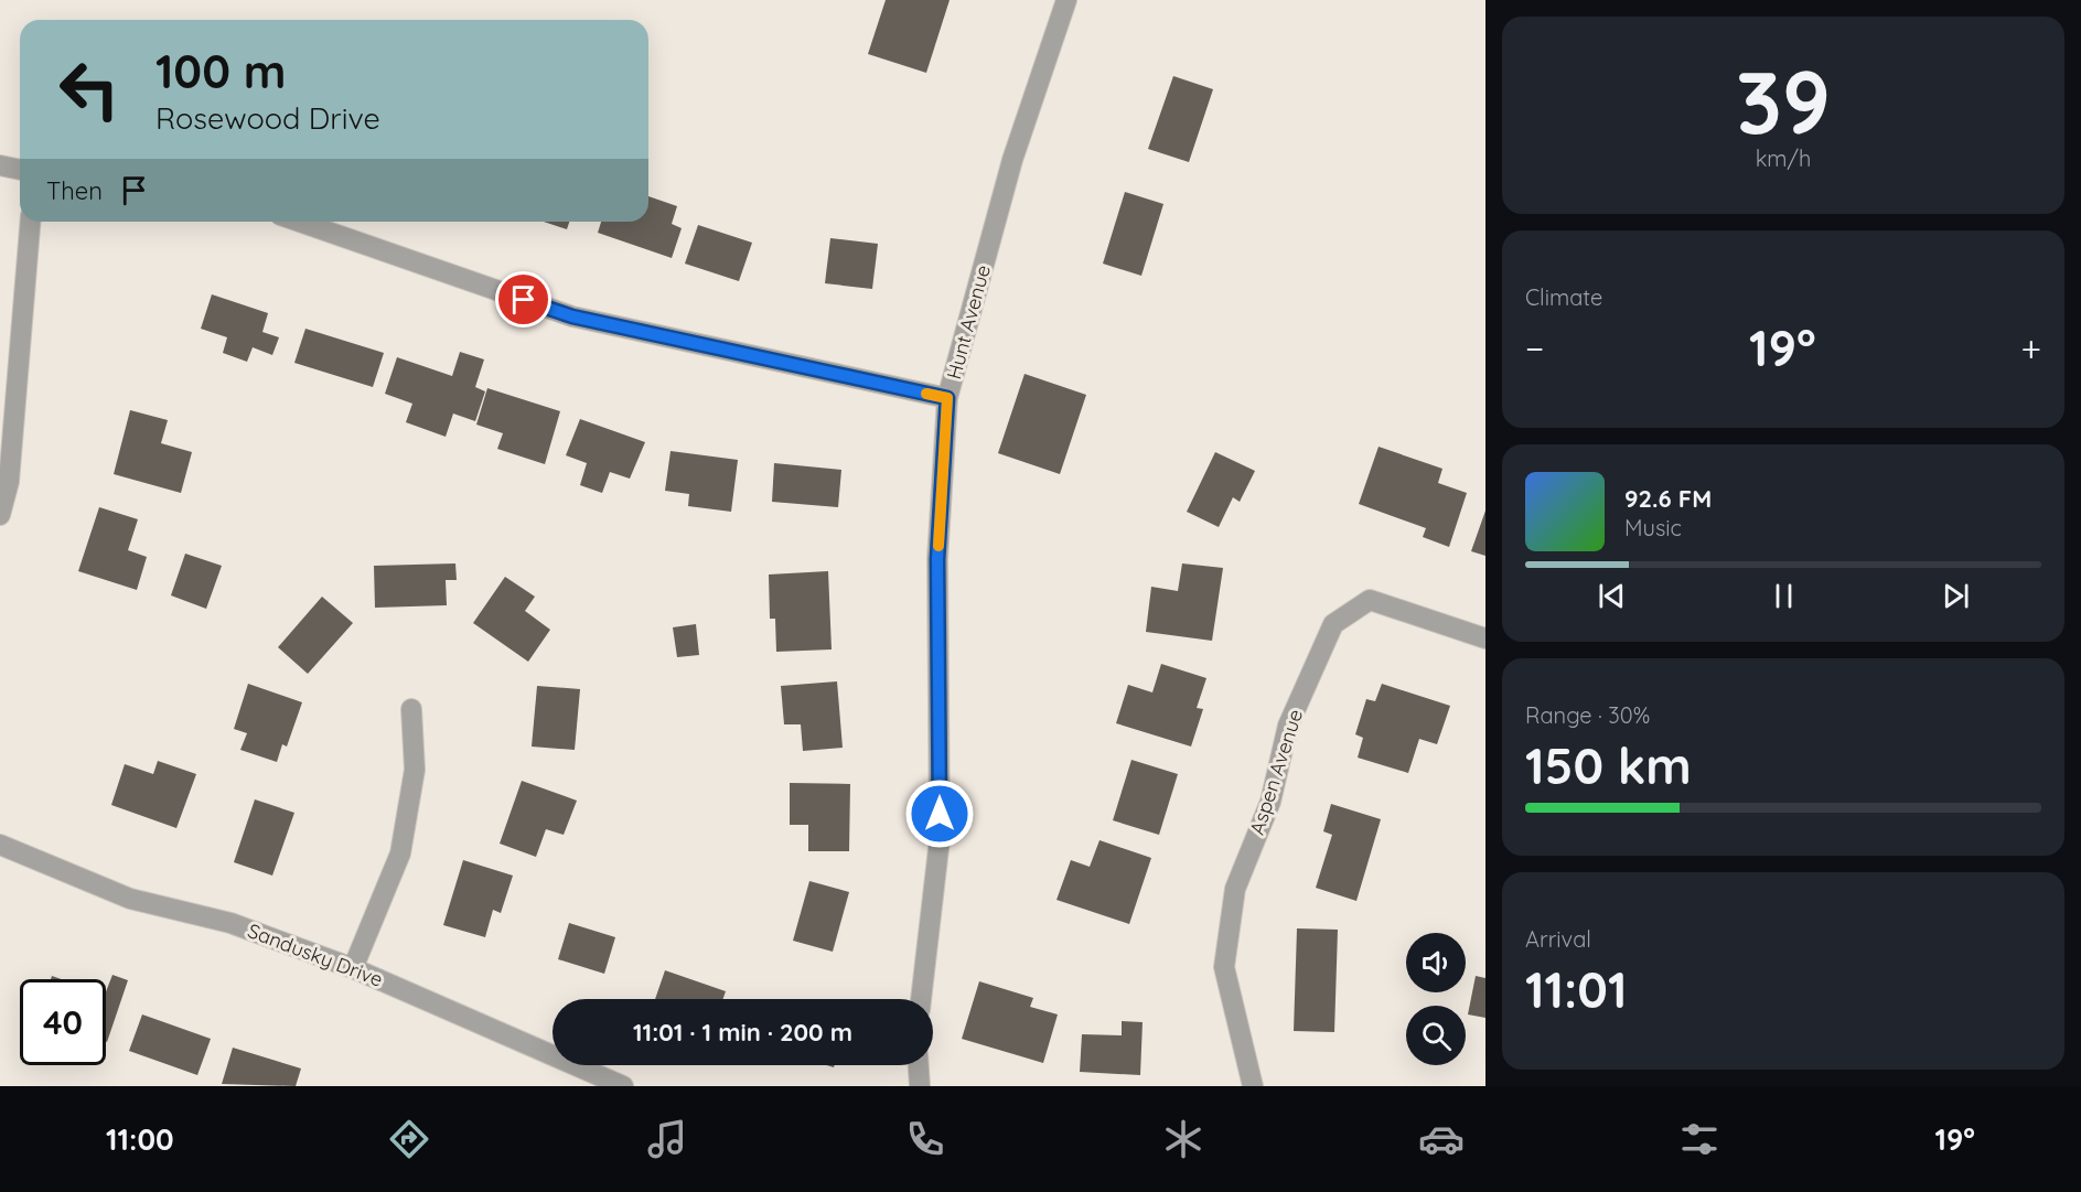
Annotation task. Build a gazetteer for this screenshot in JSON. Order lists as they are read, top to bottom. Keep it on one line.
{"streets":{"street":["Hunt Avenue","Aspen Avenue","Sandusky Drive"]},"page":{"tile":[["39","km/h"],"Climate",["Range · 30%","150 km"],["Arrival","11:01"]],"turn":["100 m","Rosewood Drive"],"then":"Then","heat":["−","19°","+"],"song":["92.6 FM","Music"],"limit":"40","trip":"11:01 · 1 min · 200 m","tabs":["11:00","19°"]}}
